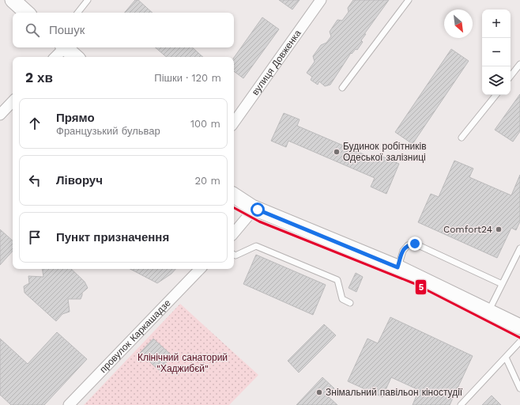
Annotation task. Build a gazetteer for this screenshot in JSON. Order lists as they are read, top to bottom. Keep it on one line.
{"streets":{"street":["вулиця Довженка","провулок Каркашадзе"]},"parks":["Клінічний санаторий \"Хаджибєй\""],"places":["Будинок робітників Одеської залізниці","Comfort24","Знімальний павільон кіностудії"],"lines":["transit line 5"],"north":"bottom right","page":{"map_buttons":["+","−"],"search":"Пошук","heading":["2 хв","Пішки · 120 m"],"list":[["Прямо","Французький бульвар","100 m"],["Ліворуч","20 m"],"Пункт призначення"]}}
